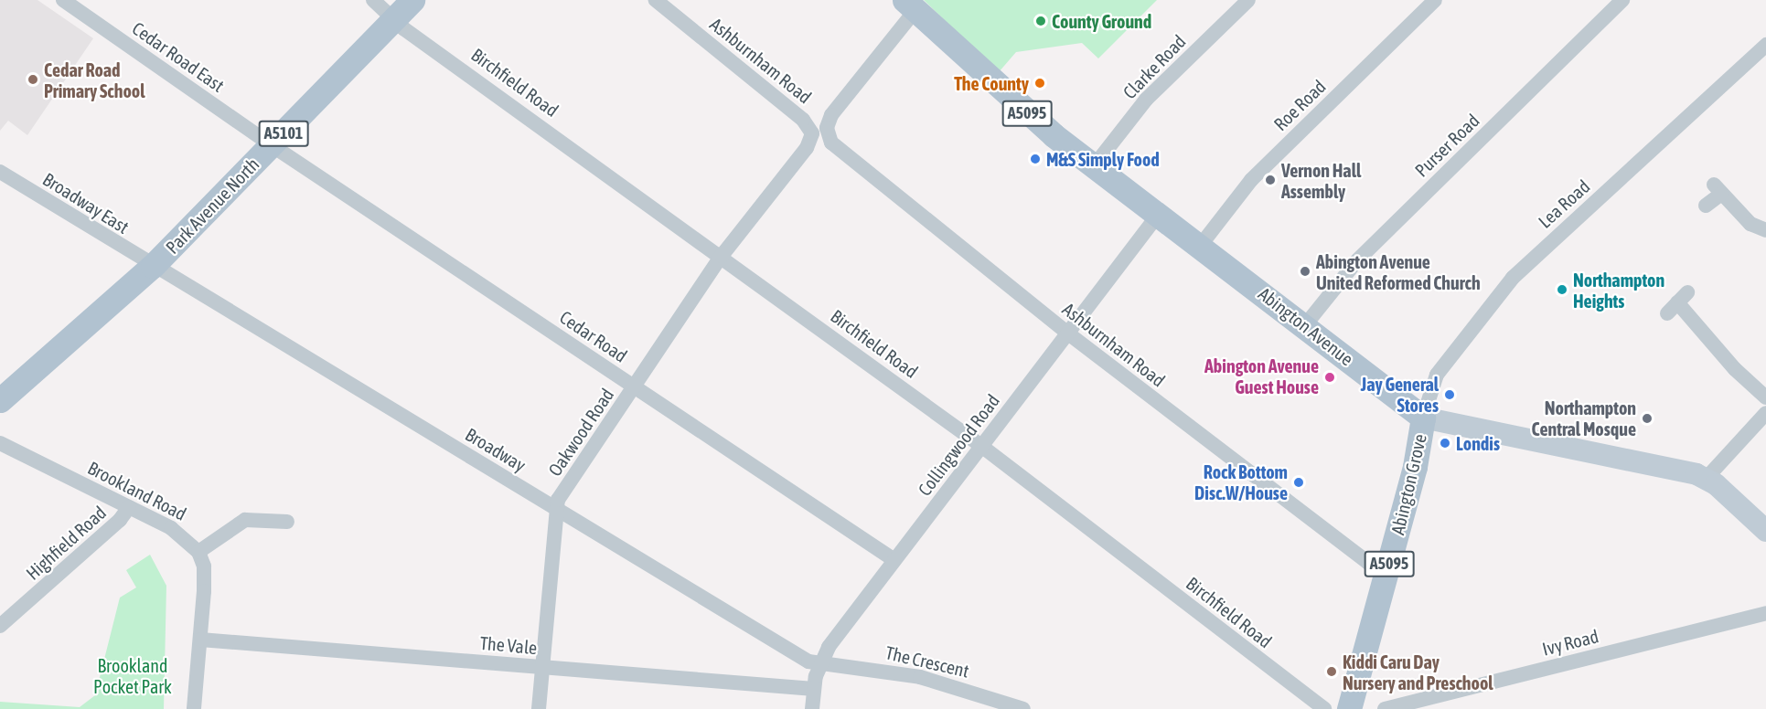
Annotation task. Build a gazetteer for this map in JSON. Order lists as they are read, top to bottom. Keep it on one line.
{"streets":{"main road":["A5095","A5101","Park Avenue North","Abington Avenue","Abington Grove"],"street":["Cedar Road East","Ashburnham Road","Clarke Road","Birchfield Road","Roe Road","Purser Road","Broadway East","Lea Road","Cedar Road","Oakwood Road","Collingwood Road","Broadway","Brookland Road","Highfield Road","Ivy Road","The Vale","The Crescent"]},"crossings":[["Cedar Road East","Park Avenue North"],["Cedar Road East","Cedar Road"],["Ashburnham Road","Oakwood Road"],["Ashburnham Road","Collingwood Road"],["Ashburnham Road","Abington Grove"],["Clarke Road","Abington Avenue"],["Birchfield Road","Park Avenue North"],["Birchfield Road","Oakwood Road"],["Birchfield Road","Collingwood Road"],["Roe Road","Abington Avenue"],["Purser Road","Abington Avenue"],["Broadway East","Park Avenue North"],["Broadway East","Broadway"],["Lea Road","Abington Avenue"],["Lea Road","Abington Grove"],["Park Avenue North","Cedar Road"],["Park Avenue North","Broadway"],["Abington Avenue","Oakwood Road"],["Abington Avenue","Collingwood Road"],["Abington Avenue","Abington Grove"],["Cedar Road","Oakwood Road"],["Cedar Road","Collingwood Road"],["Oakwood Road","Broadway"],["Oakwood Road","The Vale"],["Collingwood Road","Broadway"],["Collingwood Road","The Vale"],["Collingwood Road","The Crescent"],["Broadway","The Crescent"],["Brookland Road","Highfield Road"]],"parks":["Brookland Pocket Park"],"places":["County Ground","Cedar Road Primary School","The County","M&S Simply Food","Vernon Hall Assembly","Abington Avenue United Reformed Church","Northampton Heights","Abington Avenue Guest House","Jay General Stores","Northampton Central Mosque","Londis","Rock Bottom Disc.W/House","Kiddi Caru Day Nursery and Preschool"]}
